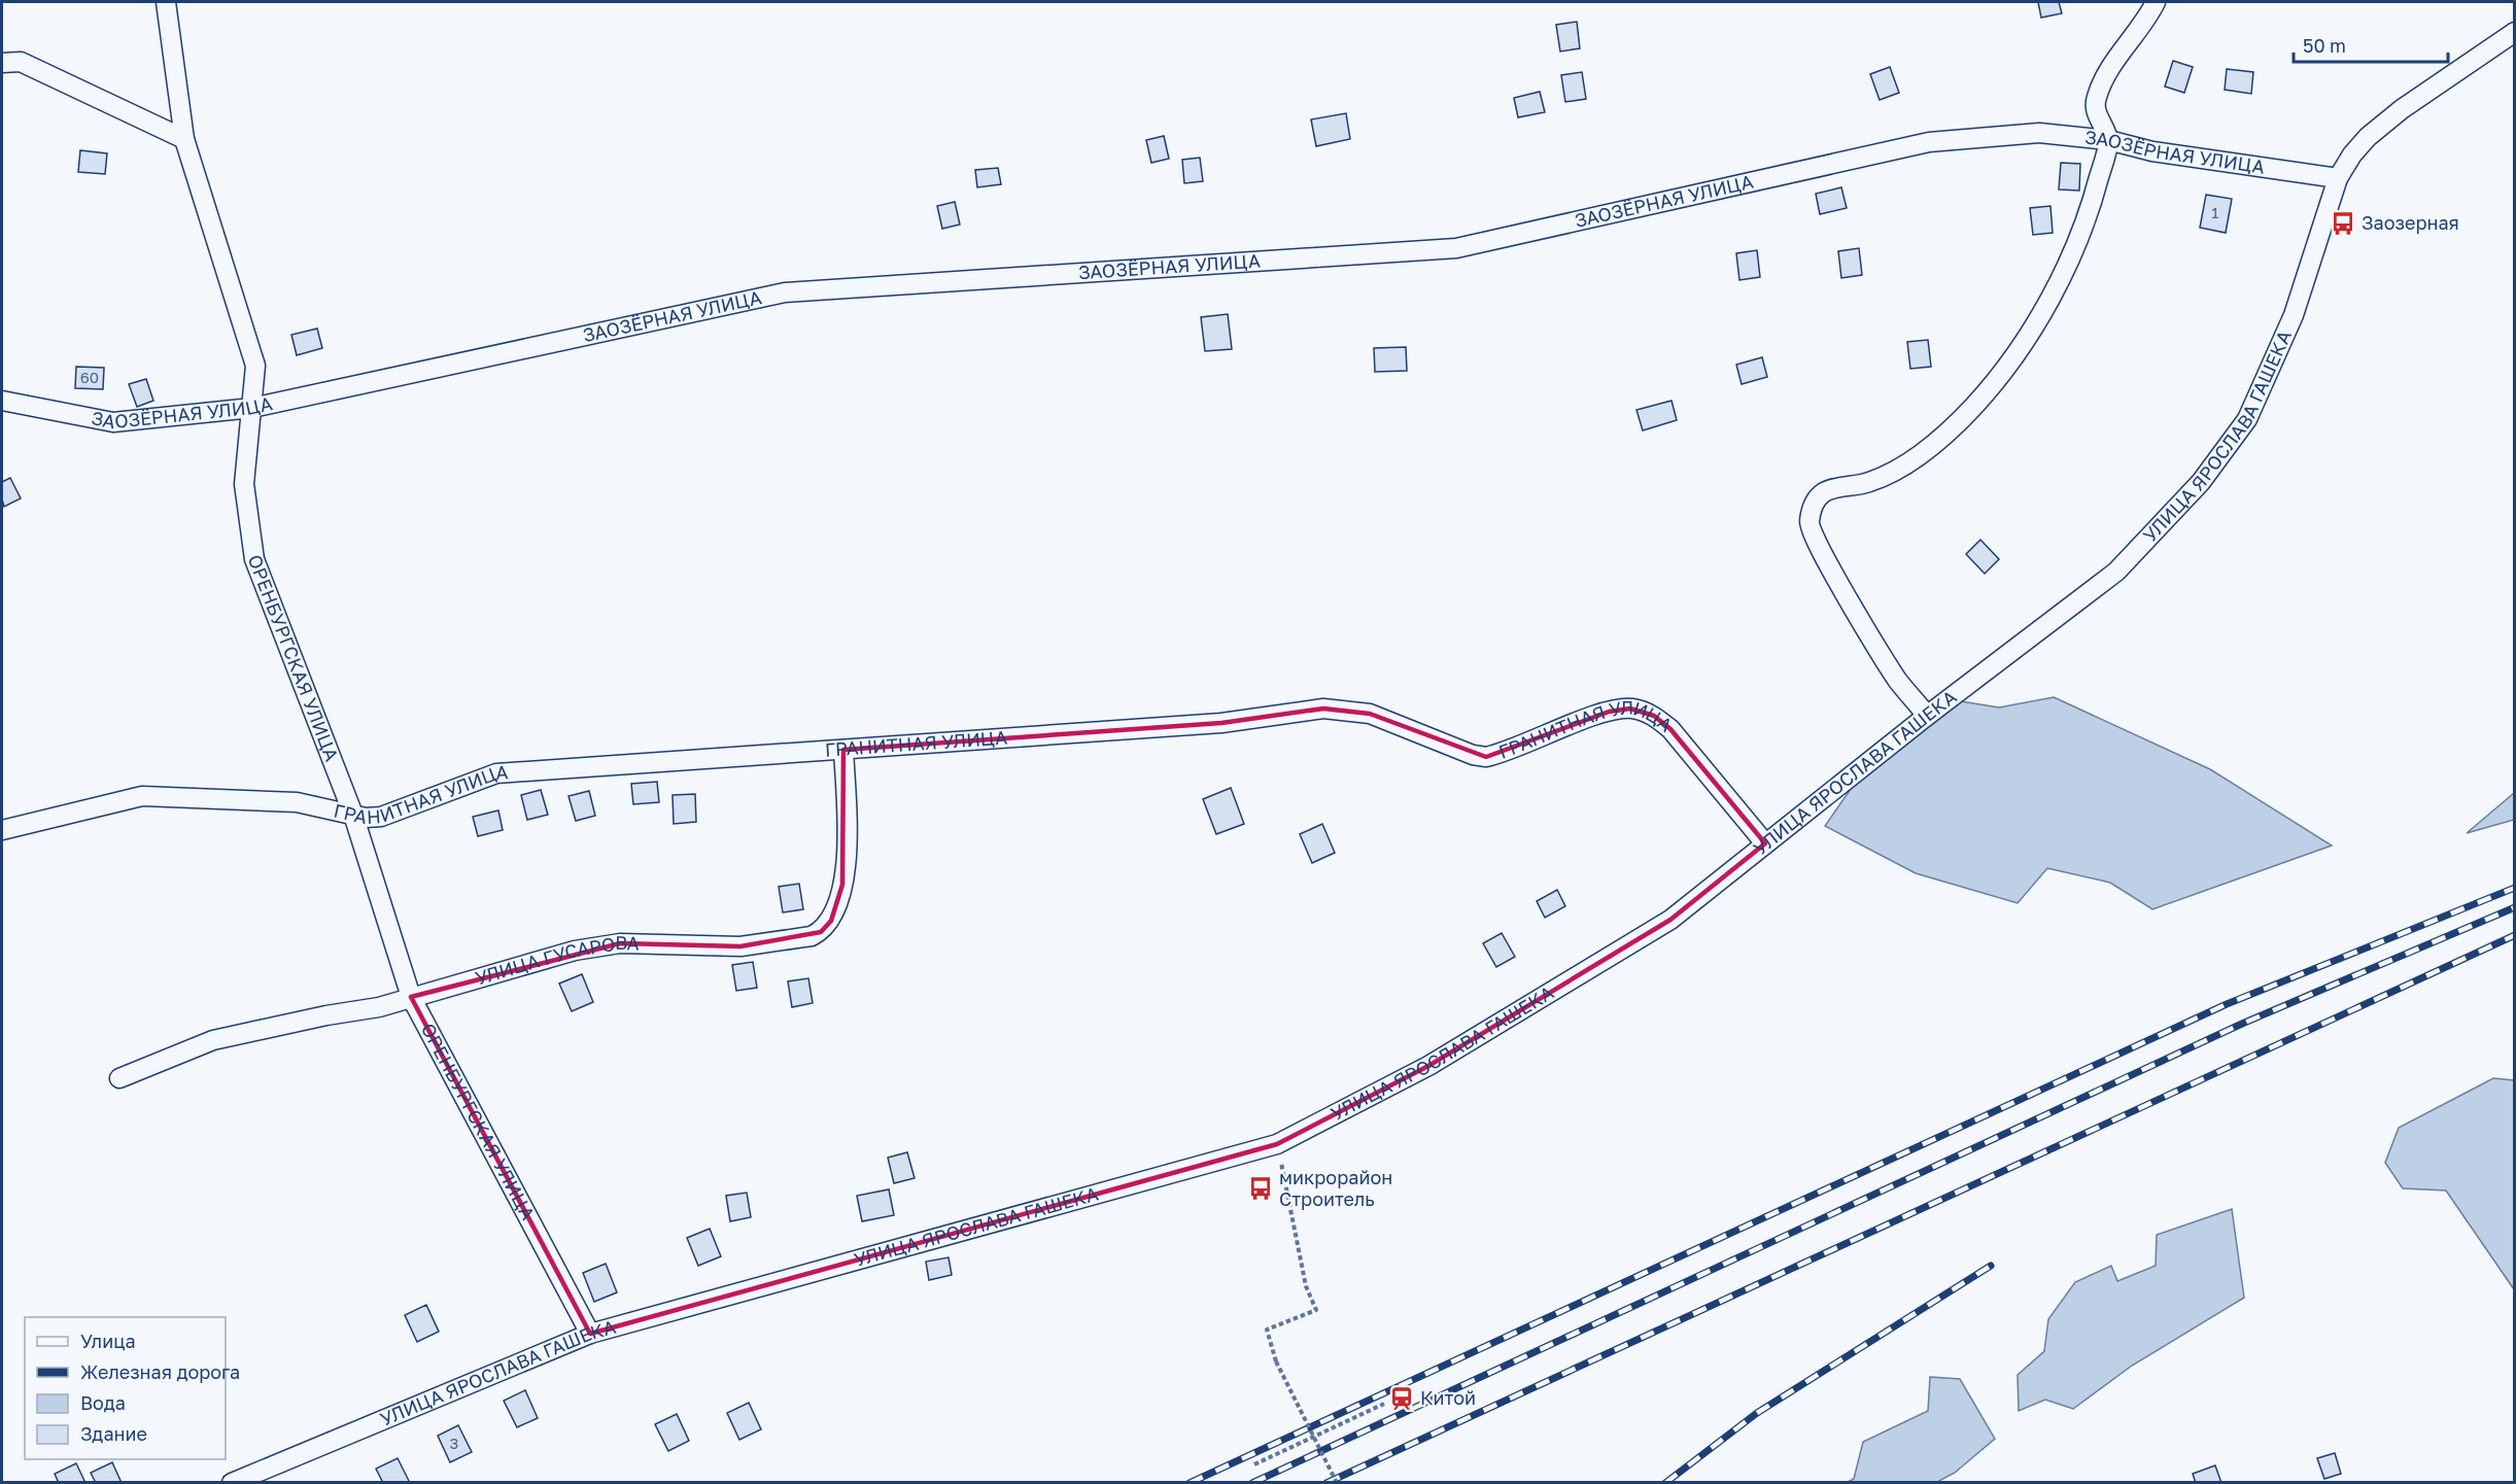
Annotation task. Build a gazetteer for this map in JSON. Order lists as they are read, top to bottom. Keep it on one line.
{"streets":{"street":["ЗАОЗЁРНАЯ УЛИЦА","УЛИЦА ЯРОСЛАВА ГАШЕКА","ОРЕНБУРГСКАЯ УЛИЦА","ГРАНИТНАЯ УЛИЦА","УЛИЦА ГУСАРОВА"]},"crossings":[["ЗАОЗЁРНАЯ УЛИЦА","УЛИЦА ЯРОСЛАВА ГАШЕКА"],["ЗАОЗЁРНАЯ УЛИЦА","ОРЕНБУРГСКАЯ УЛИЦА"],["УЛИЦА ЯРОСЛАВА ГАШЕКА","ОРЕНБУРГСКАЯ УЛИЦА"],["УЛИЦА ЯРОСЛАВА ГАШЕКА","ГРАНИТНАЯ УЛИЦА"],["ОРЕНБУРГСКАЯ УЛИЦА","ГРАНИТНАЯ УЛИЦА"],["ОРЕНБУРГСКАЯ УЛИЦА","УЛИЦА ГУСАРОВА"],["ГРАНИТНАЯ УЛИЦА","УЛИЦА ГУСАРОВА"]],"places":{"bus stop":["Заозерная","микрорайон Строитель"],"station":["Китой"]},"house_numbers":["1","60","3"],"legend":["Улица","Железная дорога","Вода","Здание"],"scale_bar":"50 m"}
